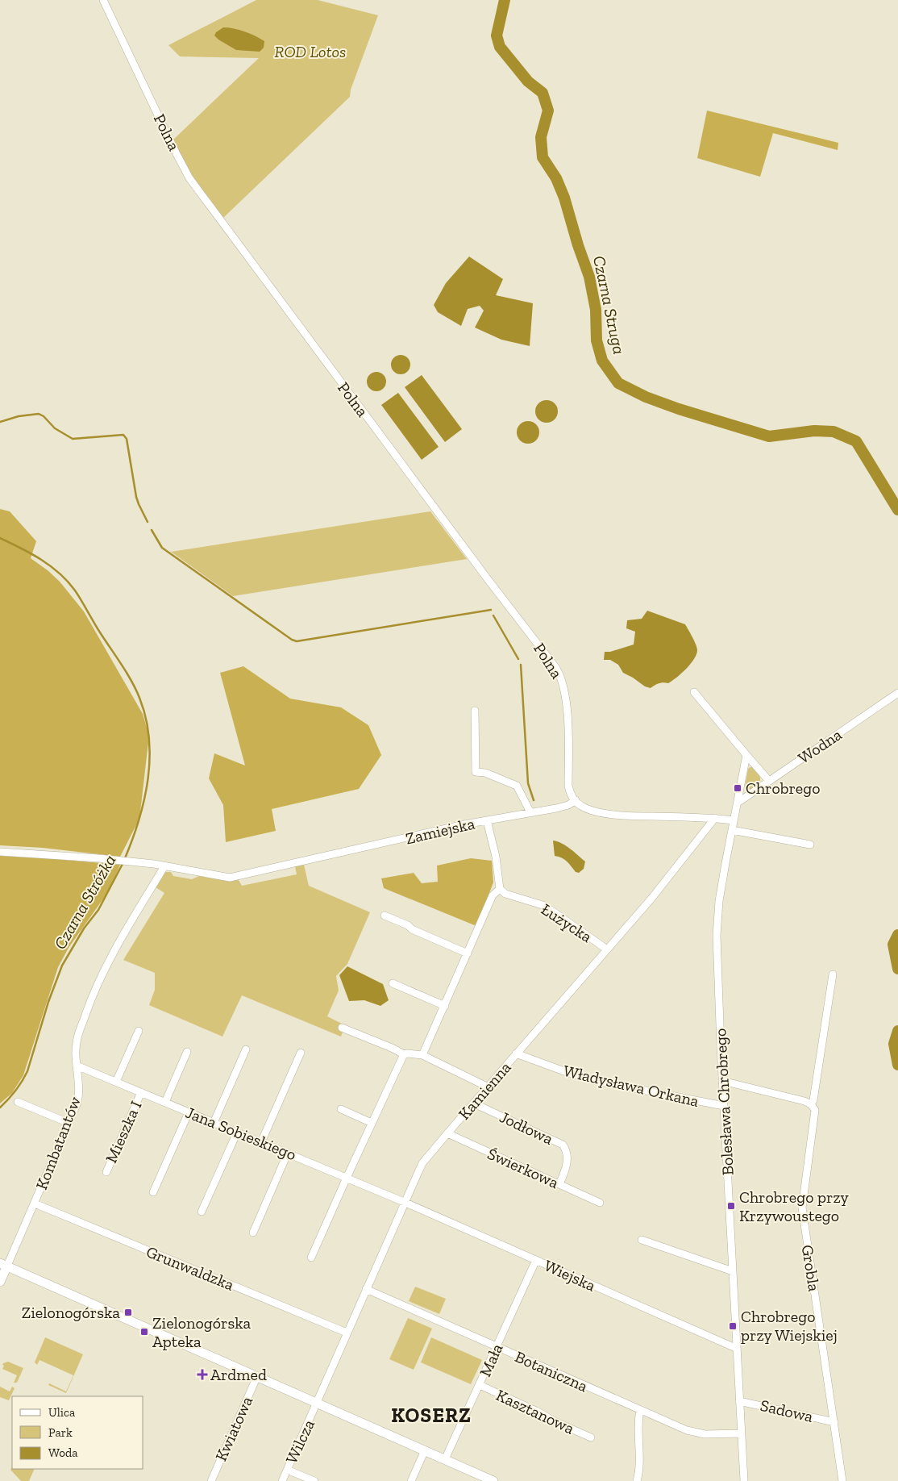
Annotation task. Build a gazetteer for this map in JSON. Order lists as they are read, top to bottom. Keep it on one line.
{"streets":{"street":["Polna","Wodna","Zamiejska","Łużycka","Władysława Orkana","Kamienna","Bolesława Chrobrego","Jodłowa","Mieszka I","Jana Sobieskiego","Kombatantów","Świerkowa","Grunwaldzka","Grobla","Wiejska","Mała","Botaniczna","Sadowa","Kasztanowa","Kwiatowa","Wilcza"]},"crossings":[["Polna","Zamiejska"],["Zamiejska","Kombatantów"],["Łużycka","Kamienna"],["Władysława Orkana","Kamienna"],["Władysława Orkana","Bolesława Chrobrego"],["Kamienna","Jodłowa"],["Kamienna","Jana Sobieskiego"],["Kamienna","Świerkowa"],["Kamienna","Grunwaldzka"],["Kamienna","Wiejska"],["Kamienna","Botaniczna"],["Kamienna","Wilcza"],["Bolesława Chrobrego","Wiejska"],["Bolesława Chrobrego","Botaniczna"],["Bolesława Chrobrego","Sadowa"],["Jodłowa","Świerkowa"],["Mieszka I","Jana Sobieskiego"],["Jana Sobieskiego","Kombatantów"],["Jana Sobieskiego","Wiejska"],["Kombatantów","Grunwaldzka"],["Grobla","Sadowa"],["Wiejska","Mała"],["Mała","Botaniczna"],["Mała","Kasztanowa"]],"districts":["KOSERZ"],"water":["Czarna Struga","Czarna Stróżka"],"parks":["ROD Lotos"],"places":{"transit":["Chrobrego","Chrobrego przy Krzywoustego","Zielonogórska","Chrobrego przy Wiejskiej","Zielonogórska Apteka"],"health":["Ardmed"]},"legend":["Ulica","Park","Woda"]}
